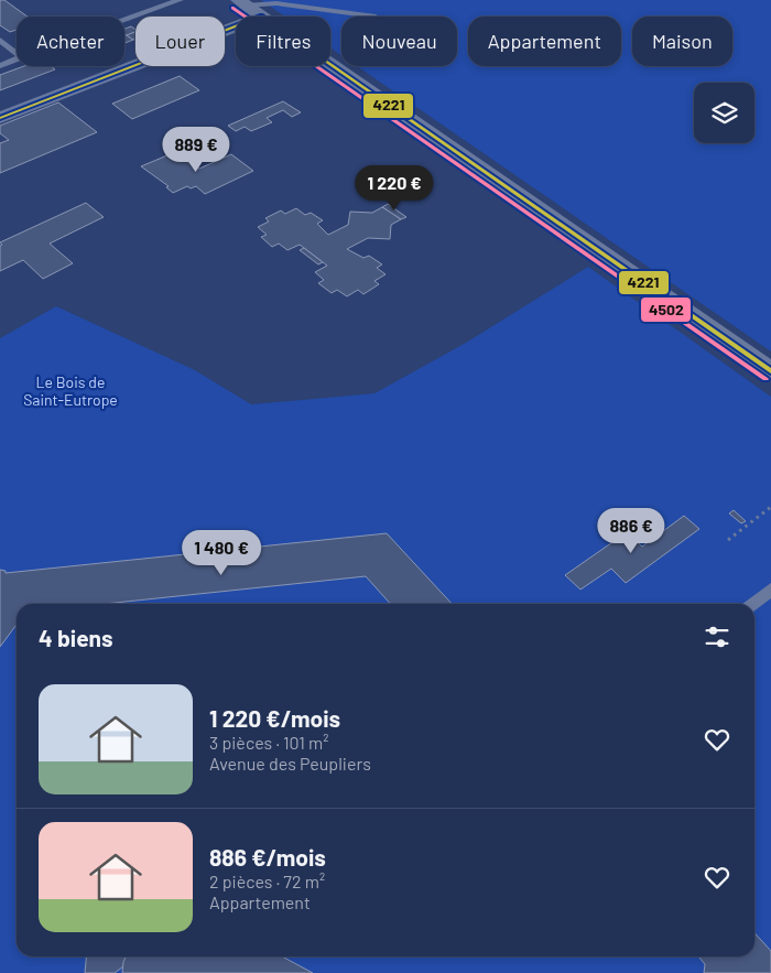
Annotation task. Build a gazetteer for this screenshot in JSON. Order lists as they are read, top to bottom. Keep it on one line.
{"parks":["Le Bois de Saint-Eutrope"],"lines":["transit line 4502","transit line 4221"],"page":{"chip":["Acheter","Louer","Filtres","Nouveau","Appartement","Maison"],"price":["889 €","1 220 €","886 €","1 480 €"],"heading":"4 biens","list":[{"name":"1 220 €/mois","note":"3 pièces · 101 m² · Avenue des Peupliers"},{"name":"886 €/mois","note":"2 pièces · 72 m² · Appartement"}]}}
